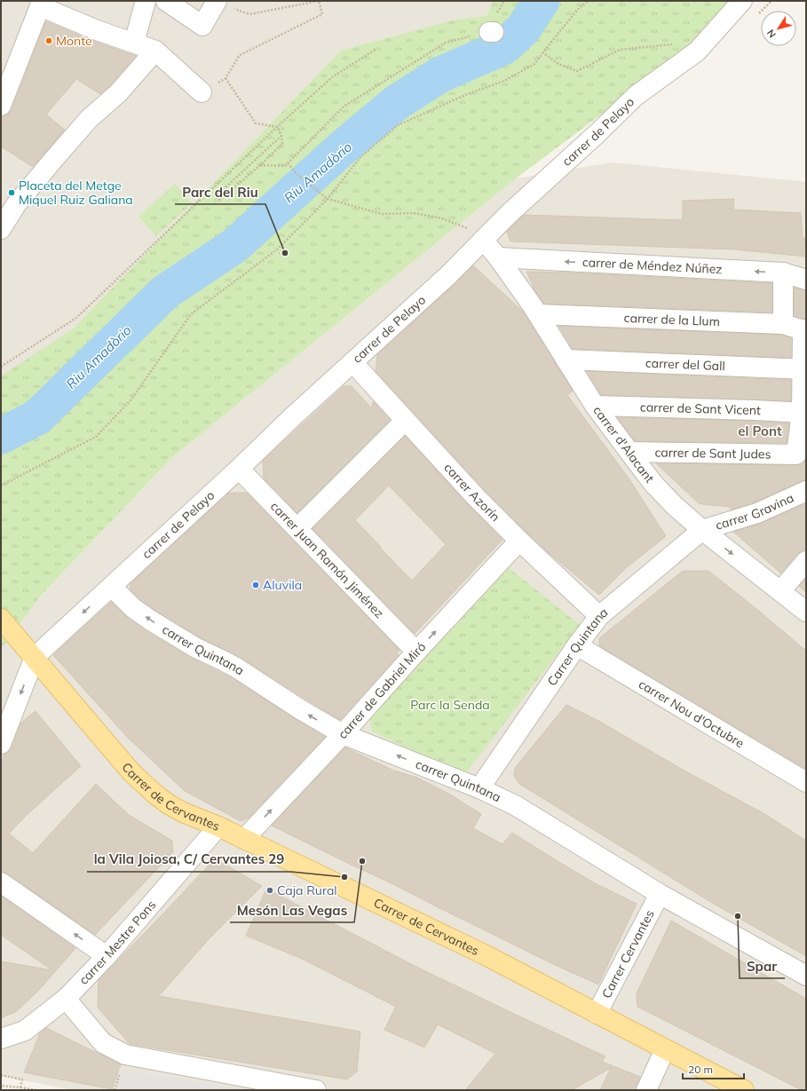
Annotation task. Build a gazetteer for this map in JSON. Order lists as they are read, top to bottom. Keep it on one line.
{"streets":{"main road":["Carrer de Cervantes"],"street":["carrer de Pelayo","carrer de Méndez Núñez","carrer de la Llum","carrer del Gall","carrer de Sant Vicent","carrer d'Alacant","carrer de Sant Judes","carrer Azorín","carrer Gravina","carrer Juan Ramón Jiménez","Carrer Quintana","carrer Quintana","carrer de Gabriel Miró","carrer Nou d'Octubre","carrer Mestre Pons","Carrer Cervantes"]},"crossings":[["carrer de Pelayo","carrer d'Alacant"],["carrer de Pelayo","carrer Azorín"],["carrer de Pelayo","carrer Juan Ramón Jiménez"],["carrer de Pelayo","carrer Quintana"],["carrer de Pelayo","Carrer de Cervantes"],["carrer de Méndez Núñez","carrer d'Alacant"],["carrer de la Llum","carrer d'Alacant"],["carrer del Gall","carrer d'Alacant"],["carrer de Sant Vicent","carrer d'Alacant"],["carrer de Sant Vicent","carrer de Sant Judes"],["carrer d'Alacant","carrer de Sant Judes"],["carrer d'Alacant","carrer Gravina"],["carrer d'Alacant","Carrer Quintana"],["carrer Azorín","Carrer Quintana"],["carrer Azorín","carrer de Gabriel Miró"],["carrer Gravina","Carrer Quintana"],["carrer Juan Ramón Jiménez","carrer de Gabriel Miró"],["Carrer Quintana","carrer Quintana"],["Carrer Quintana","carrer Nou d'Octubre"],["carrer Quintana","carrer de Gabriel Miró"],["carrer Quintana","Carrer Cervantes"],["carrer de Gabriel Miró","Carrer de Cervantes"],["Carrer de Cervantes","carrer Mestre Pons"],["Carrer de Cervantes","Carrer Cervantes"]],"one_way":["carrer de Méndez Núñez","carrer Quintana"],"districts":["el Pont"],"water":["Riu Amadòrio"],"parks":["Parc la Senda"],"places":["Monte","Placeta del Metge Miquel Ruiz Galiana","Parc del Riu","Aluvila","Mesón Las Vegas","la Vila Joiosa, C/ Cervantes 29","Caja Rural","Spar"],"scale_bar":"20 m","north":"bottom left"}
